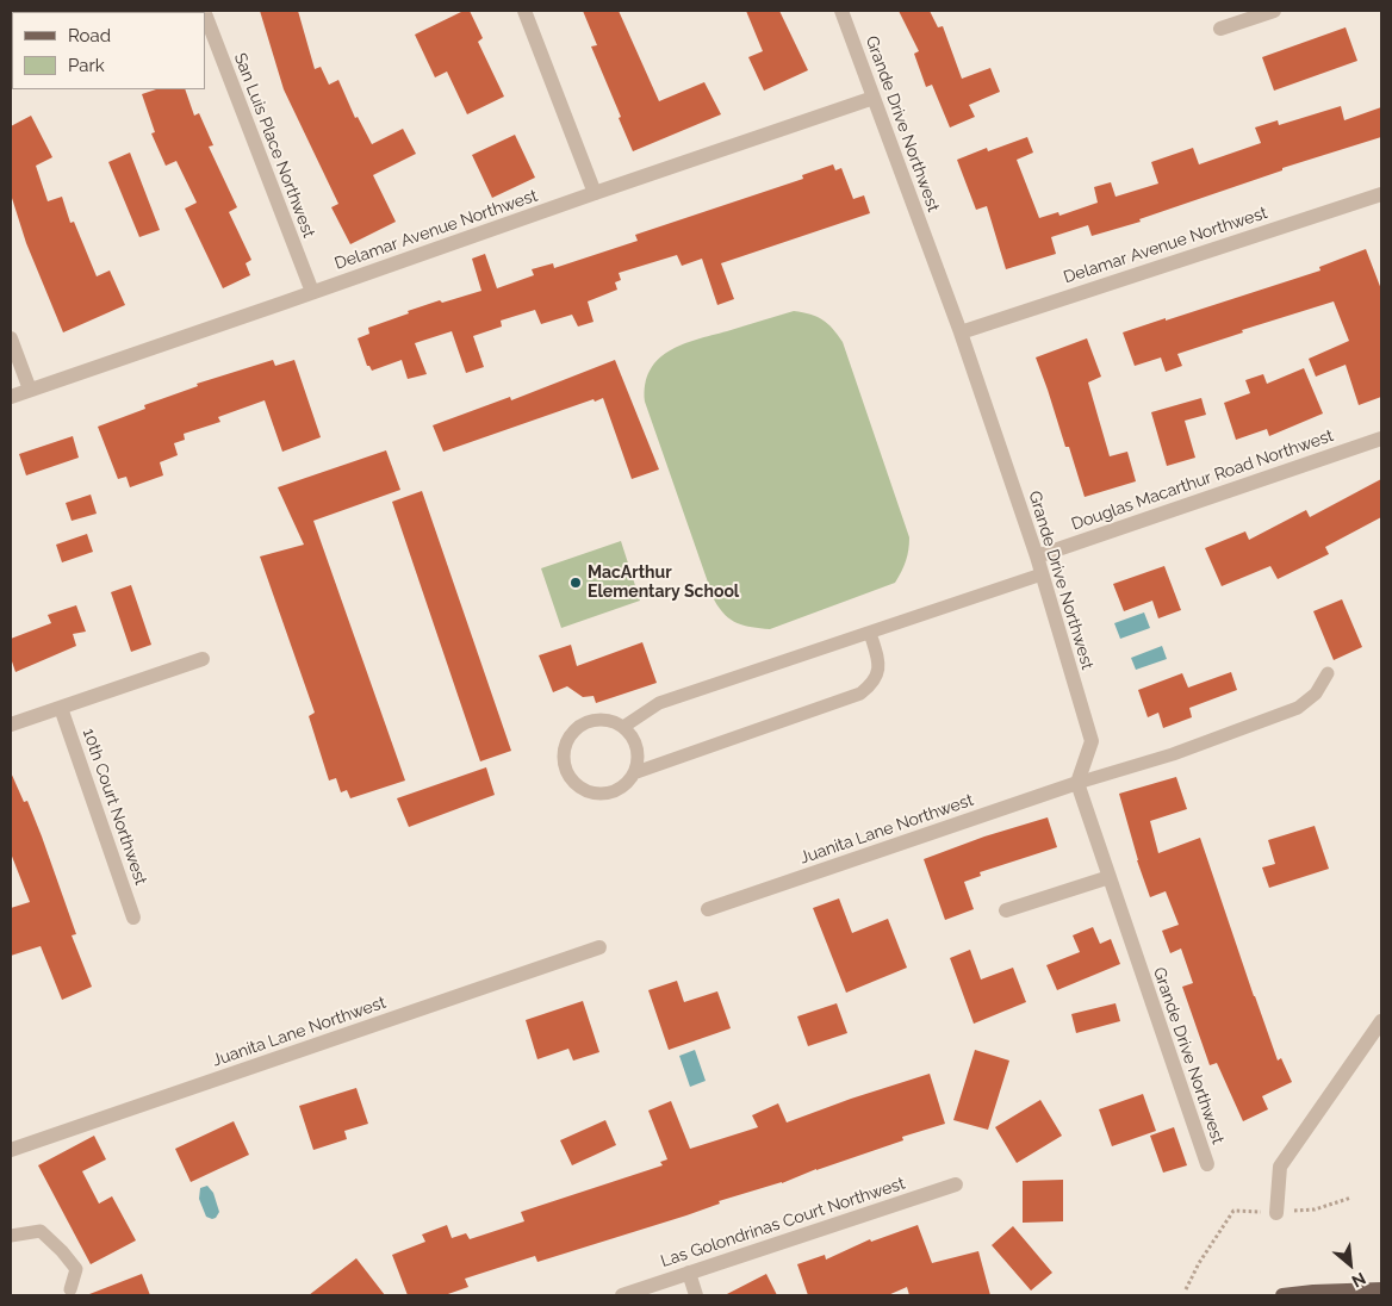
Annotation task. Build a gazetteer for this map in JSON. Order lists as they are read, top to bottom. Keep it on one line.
{"streets":{"street":["Grande Drive Northwest","San Luis Place Northwest","Delamar Avenue Northwest","Douglas Macarthur Road Northwest","10th Court Northwest","Juanita Lane Northwest","Las Golondrinas Court Northwest"]},"crossings":[["Grande Drive Northwest","Delamar Avenue Northwest"],["Grande Drive Northwest","Douglas Macarthur Road Northwest"],["Grande Drive Northwest","Juanita Lane Northwest"],["San Luis Place Northwest","Delamar Avenue Northwest"]],"places":["MacArthur Elementary School"],"legend":["Road","Park"],"north":"bottom right"}
